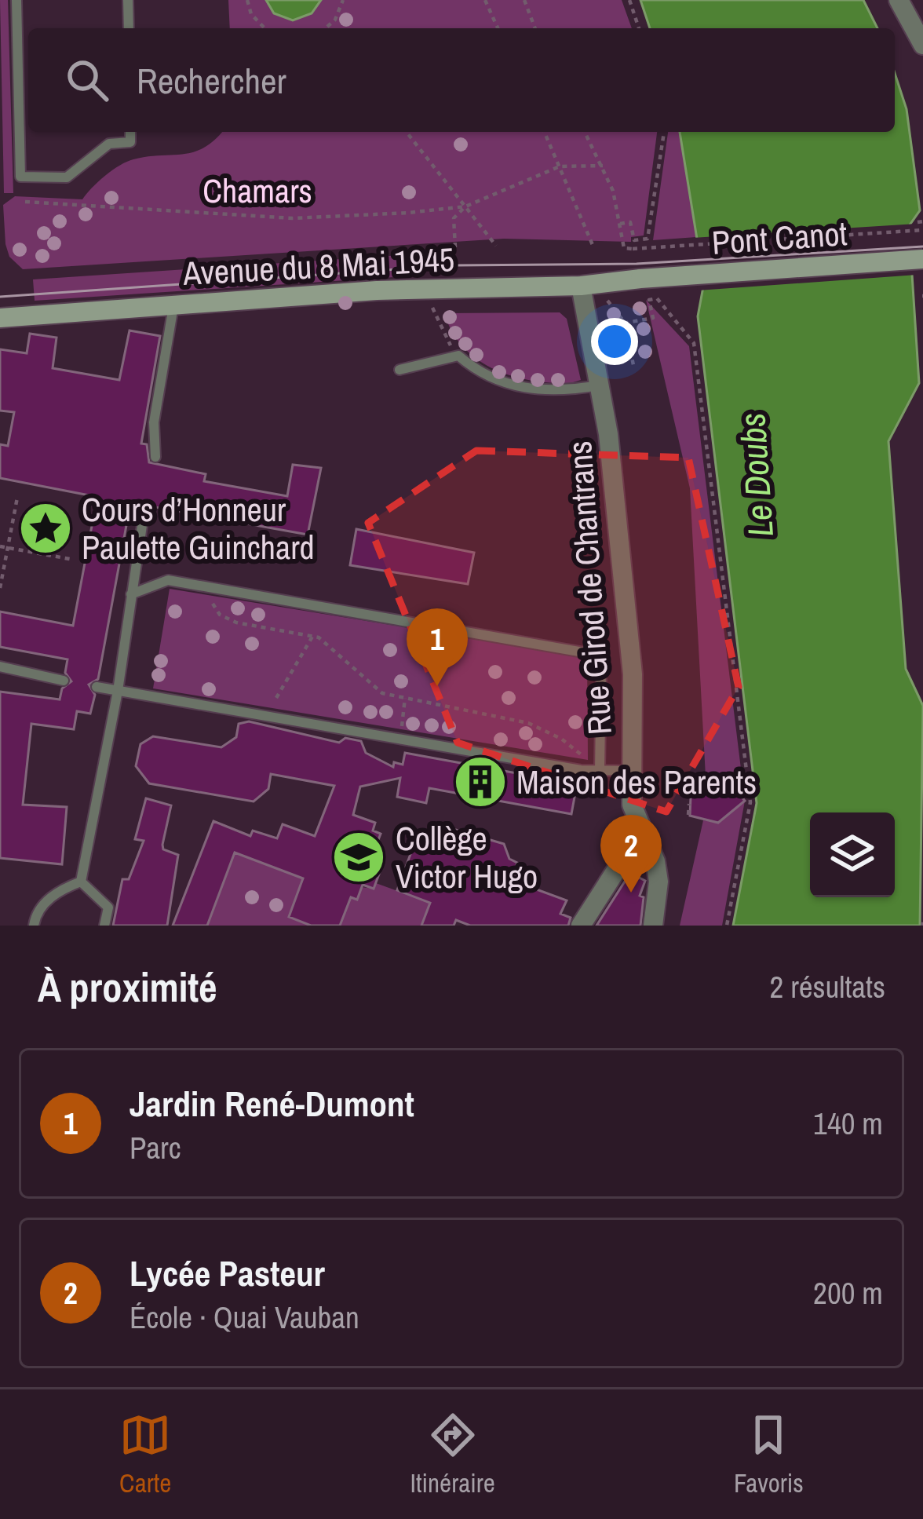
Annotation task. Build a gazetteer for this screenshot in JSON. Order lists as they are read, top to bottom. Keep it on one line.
{"streets":{"main road":["Pont Canot","Avenue du 8 Mai 1945"],"street":["Rue Girod de Chantrans"]},"crossings":[["Pont Canot","Avenue du 8 Mai 1945"],["Avenue du 8 Mai 1945","Rue Girod de Chantrans"]],"water":["Le Doubs"],"parks":["Chamars"],"places":{"place":["Cours d’Honneur Paulette Guinchard"],"building":["Maison des Parents"],"school or university":["Collège Victor Hugo"]},"page":{"search":"Rechercher","pins":["1","2"],"heading":["À proximité","2 résultats"],"list":[{"mark":"1","name":"Jardin René-Dumont","note":"Parc","value":"140 m"},{"mark":"2","name":"Lycée Pasteur","note":"École · Quai Vauban","value":"200 m"}],"nav":["Carte","Itinéraire","Favoris"]}}
